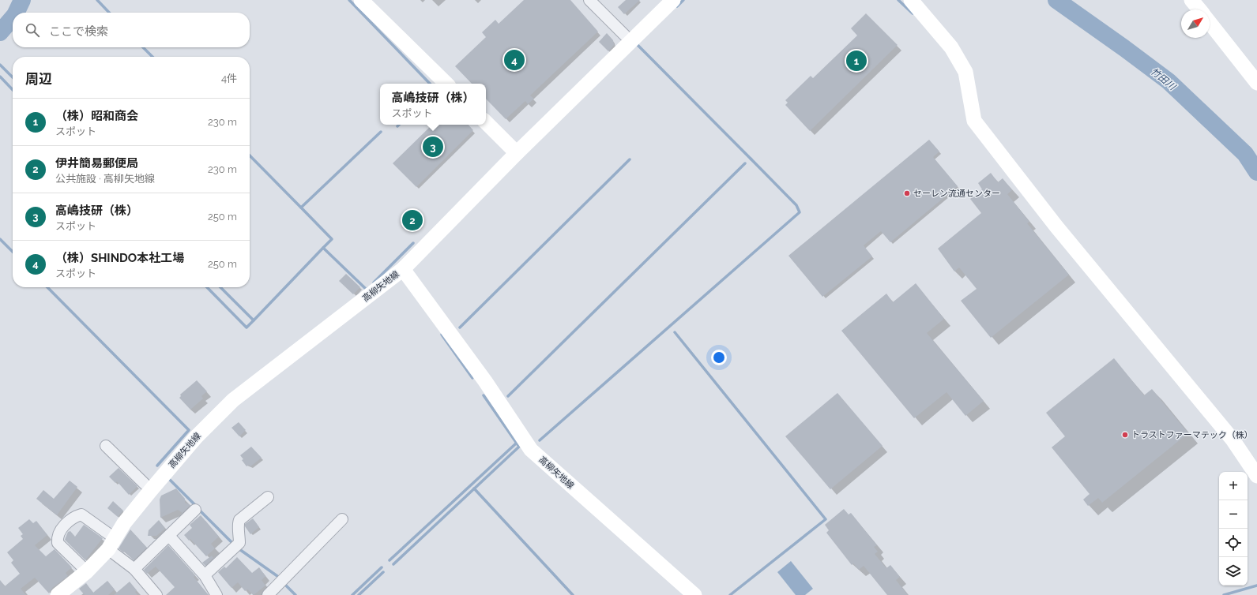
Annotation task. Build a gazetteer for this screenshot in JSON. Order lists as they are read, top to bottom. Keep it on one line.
{"streets":{"street":["高柳矢地線"]},"water":["竹田川"],"places":["セーレン流通センター","トラストファーマテック（株）"],"north":"top right","page":{"search":"ここで検索","pins":["4","1","3","2"],"heading":["周辺","4件"],"popup":["高嶋技研（株）","スポット"],"list":[{"mark":"1","name":"（株）昭和商会","note":"スポット","value":"230 m"},{"mark":"2","name":"伊井簡易郵便局","note":"公共施設 · 高柳矢地線","value":"230 m"},{"mark":"3","name":"高嶋技研（株）","note":"スポット","value":"250 m"},{"mark":"4","name":"（株）SHINDO本社工場","note":"スポット","value":"250 m"}],"map_buttons":["+","−"]}}
